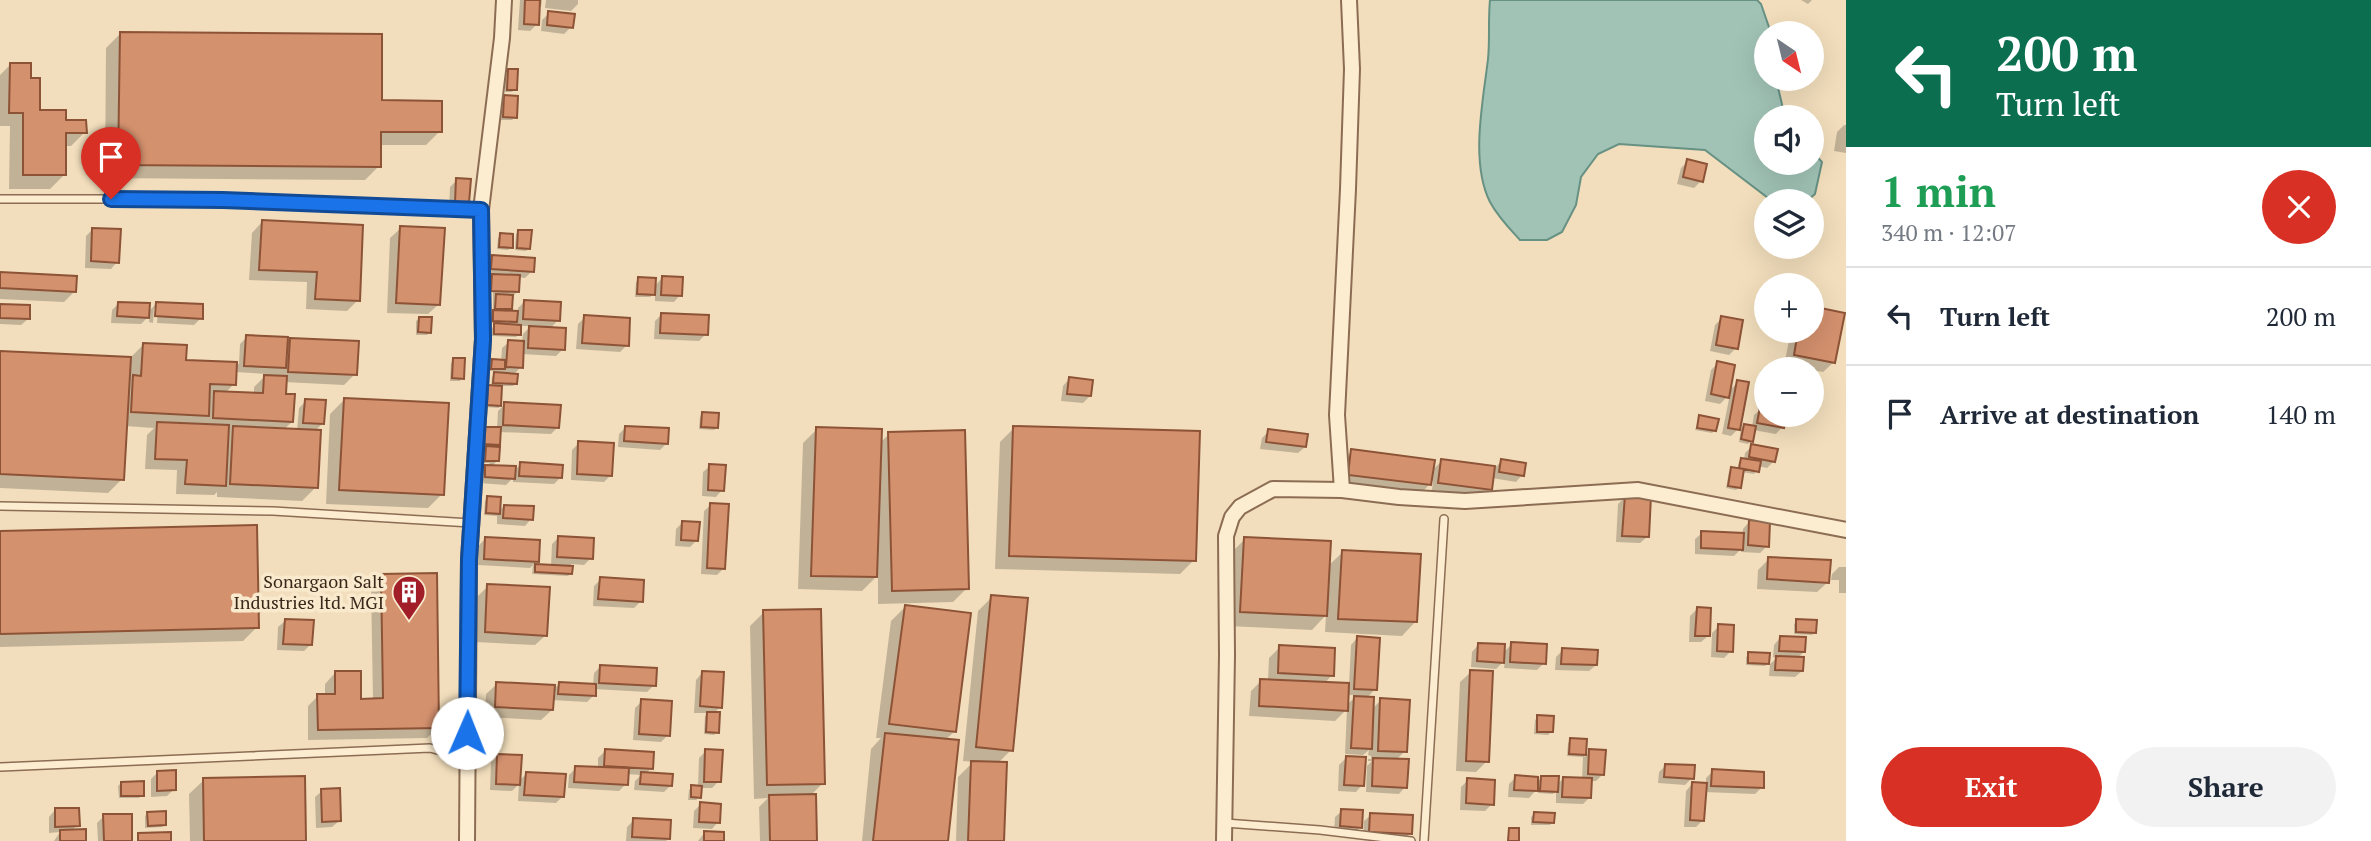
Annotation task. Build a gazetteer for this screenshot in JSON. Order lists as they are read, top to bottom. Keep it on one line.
{"places":{"building":["Sonargaon Salt Industries ltd. MGI"]},"north":"bottom right","page":{"turn":["200 m","Turn left"],"map_buttons":["+","−"],"heading":["1 min","340 m · 12:07"],"list":[{"name":"Turn left","value":"200 m"},{"name":"Arrive at destination","value":"140 m"}],"buttons":["Exit","Share"]}}
